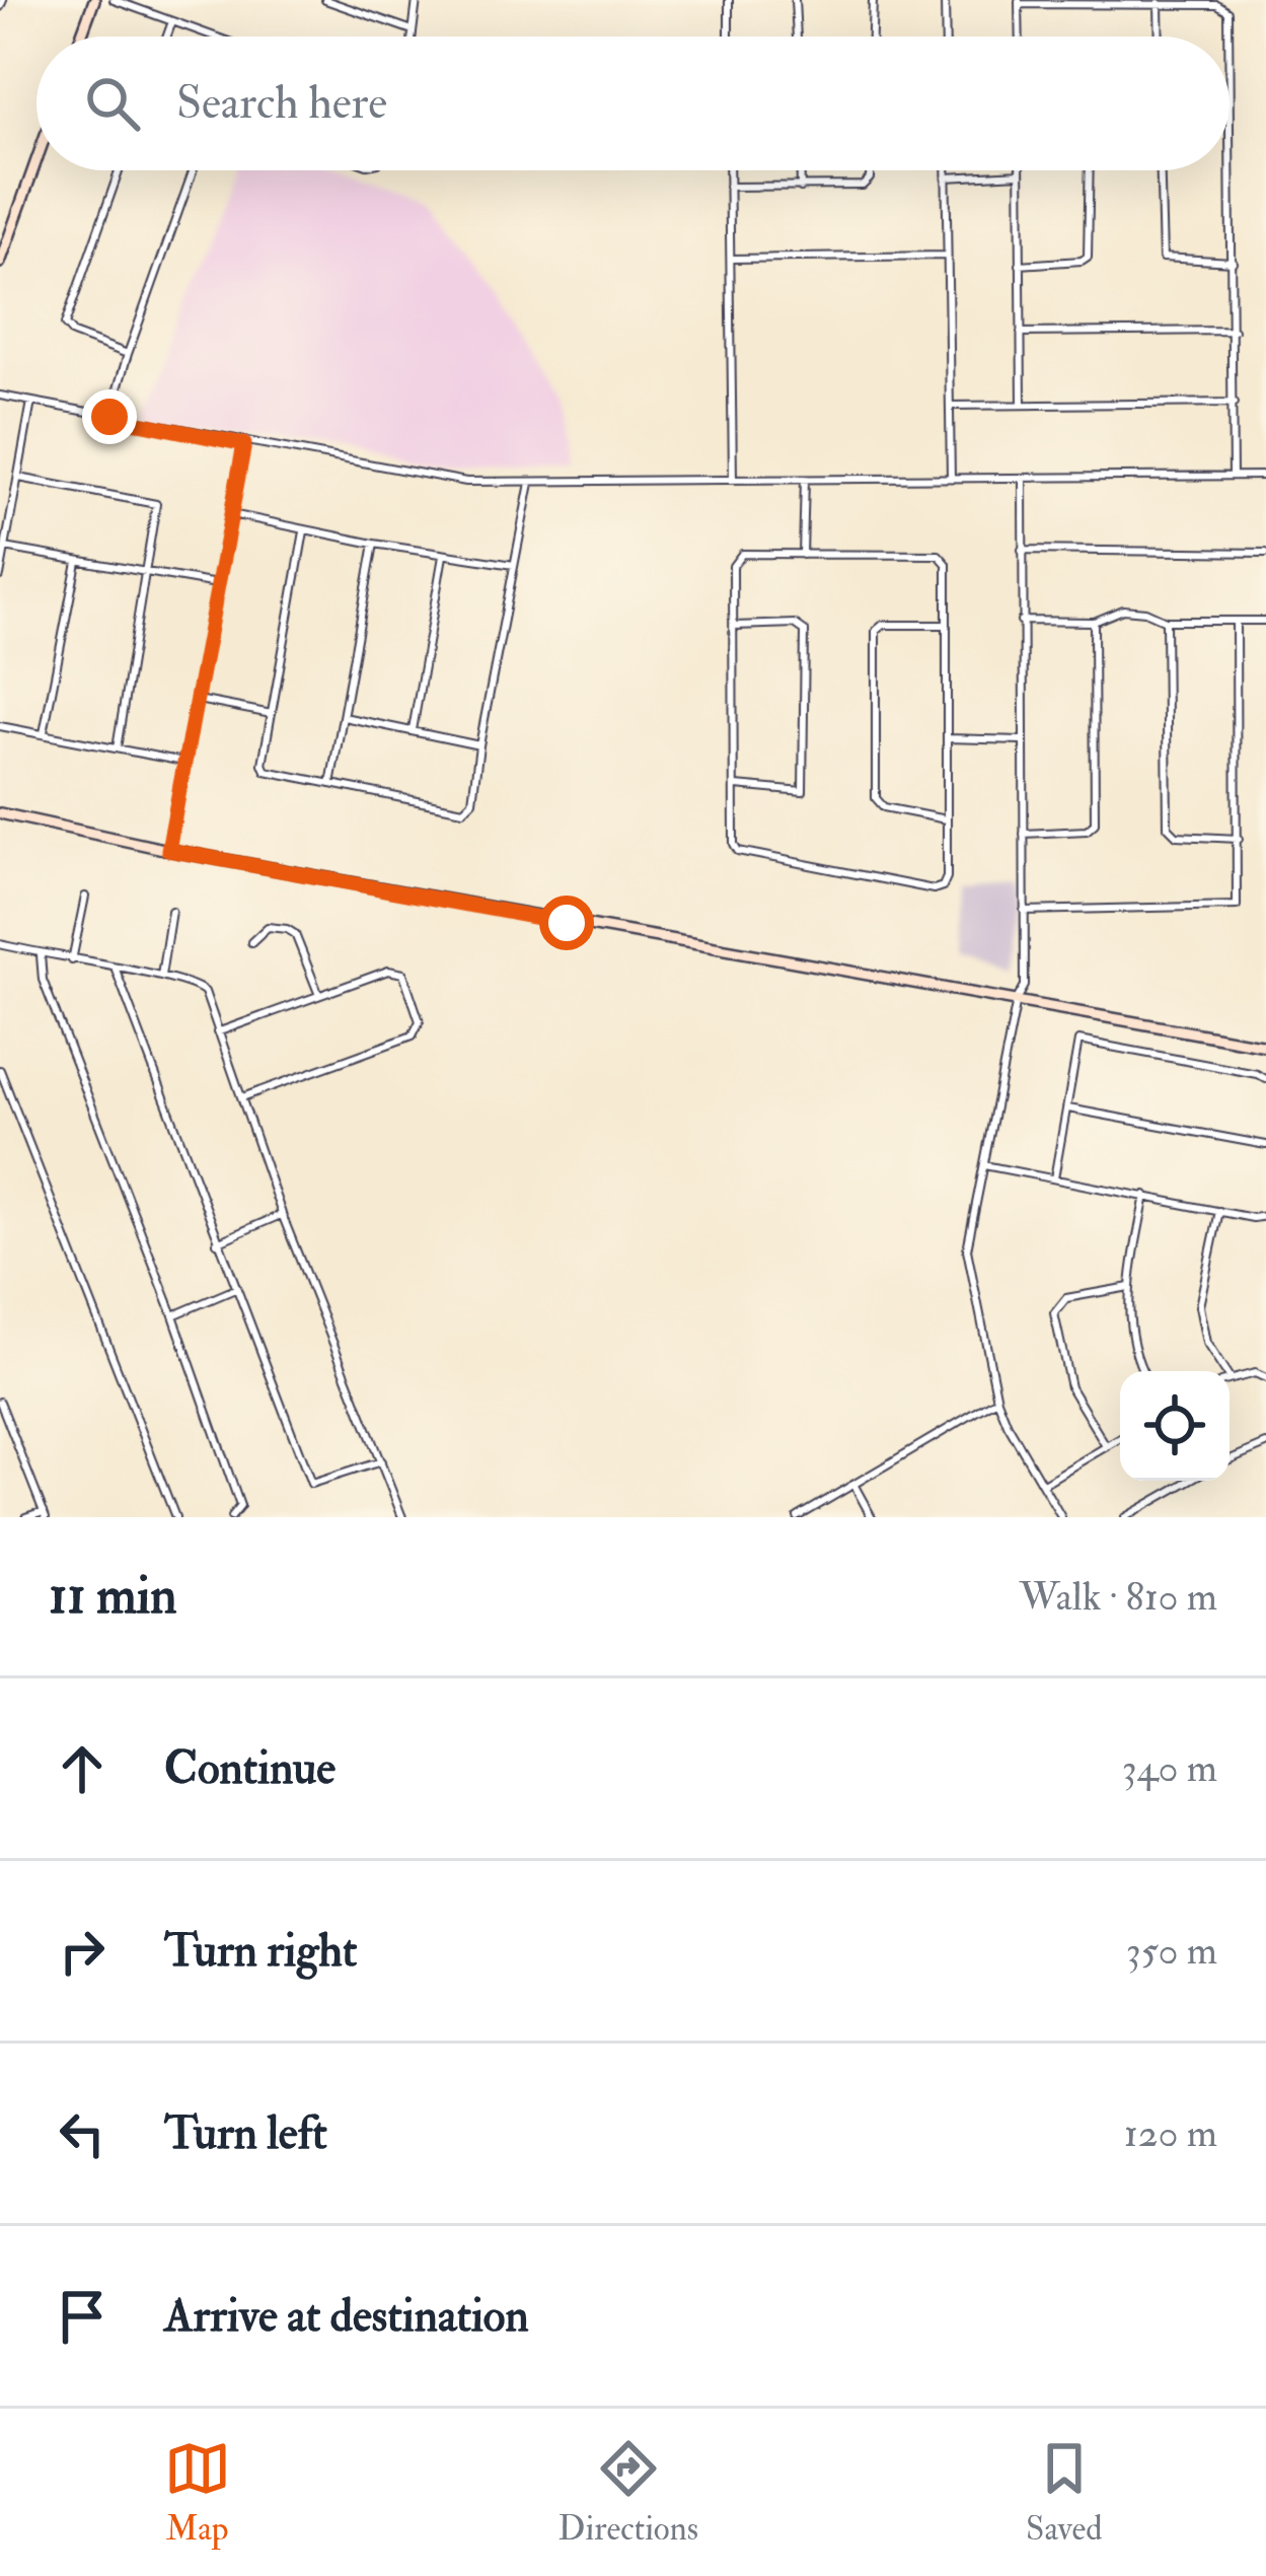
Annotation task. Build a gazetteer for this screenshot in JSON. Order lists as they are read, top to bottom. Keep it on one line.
{"page":{"search":"Search here","heading":["11 min","Walk · 810 m"],"list":[["Continue","340 m"],["Turn right","350 m"],["Turn left","120 m"],"Arrive at destination"],"nav":["Map","Directions","Saved"]}}
